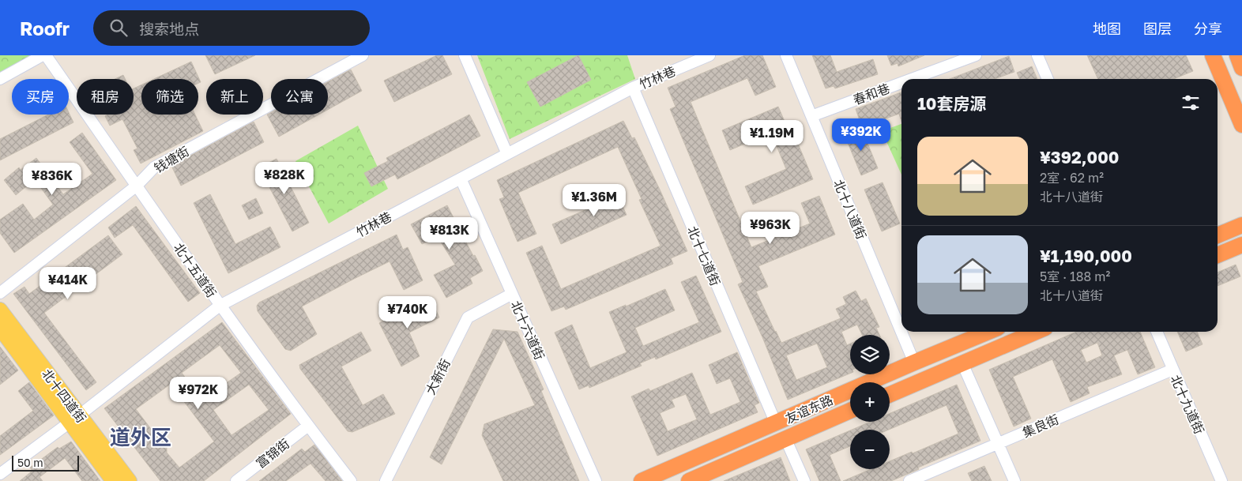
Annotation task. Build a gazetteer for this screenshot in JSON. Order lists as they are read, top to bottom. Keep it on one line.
{"streets":{"highway":["友谊东路"],"main road":["北十四道街"],"street":["竹林巷","春和巷","钱塘街","北十八道街","北十七道街","北十五道街","北十六道街","大新街","北十九道街","集良街","富锦街"]},"crossings":[["竹林巷","北十七道街"],["竹林巷","北十五道街"],["竹林巷","北十六道街"],["竹林巷","北十四道街"],["春和巷","北十八道街"],["钱塘街","北十五道街"],["北十八道街","友谊东路"],["北十七道街","友谊东路"],["北十五道街","富锦街"],["北十六道街","大新街"],["北十九道街","集良街"]],"districts":["道外区"],"scale_bar":"50 m","page":{"header":"Roofr","search":"搜索地点","nav":["地图","图层","分享"],"chip":["买房","租房","筛选","新上","公寓"],"heading":"10套房源","price":["¥392K","¥1.19M","¥828K","¥836K","¥1.36M","¥963K","¥813K","¥414K","¥740K","¥972K"],"list":[{"name":"¥392,000","note":"2室 · 62 m² · 北十八道街"},{"name":"¥1,190,000","note":"5室 · 188 m² · 北十八道街"}],"map_buttons":["+","−"],"scale":"50 m"}}
